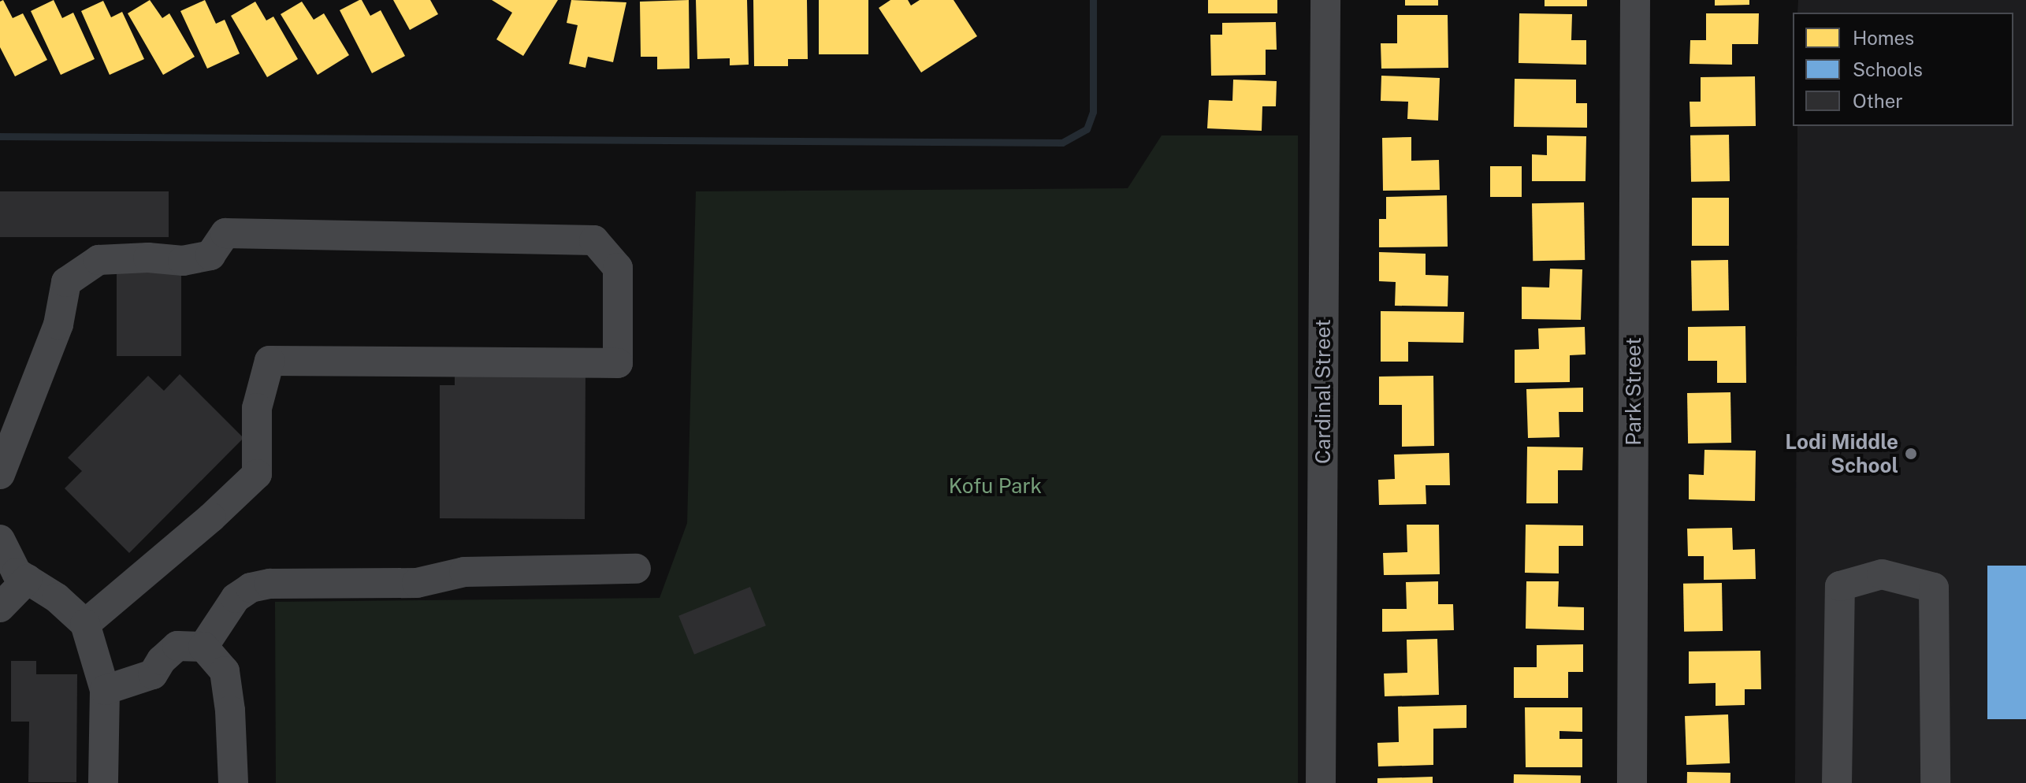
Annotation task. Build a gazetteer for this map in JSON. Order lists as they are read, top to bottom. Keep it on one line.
{"streets":{"street":["Cardinal Street","Park Street"]},"parks":["Kofu Park"],"places":["Lodi Middle School"],"legend":["Homes","Schools","Other"]}
